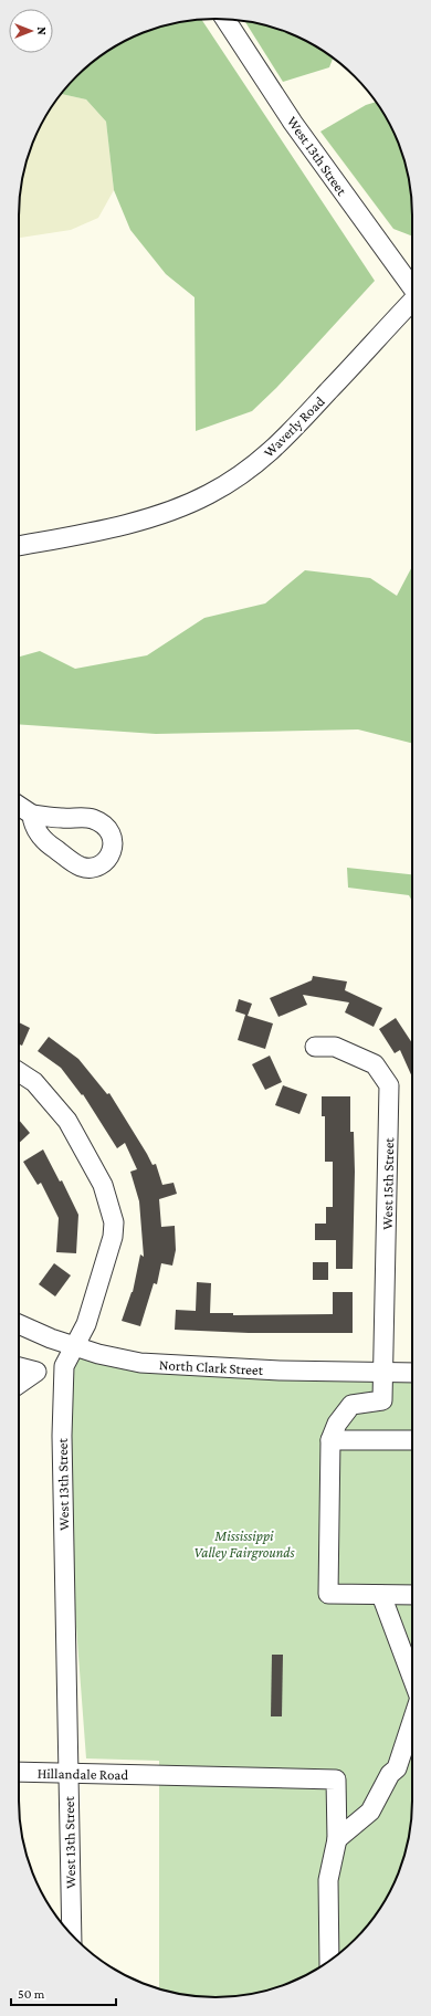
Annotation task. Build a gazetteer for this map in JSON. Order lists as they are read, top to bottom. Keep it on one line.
{"streets":{"street":["West 13th Street","Waverly Road","West 15th Street","North Clark Street","Hillandale Road"]},"crossings":[["West 13th Street","North Clark Street"],["West 13th Street","Hillandale Road"],["West 15th Street","North Clark Street"]],"parks":["Mississippi Valley Fairgrounds"],"scale_bar":"50 m","north":"right"}
